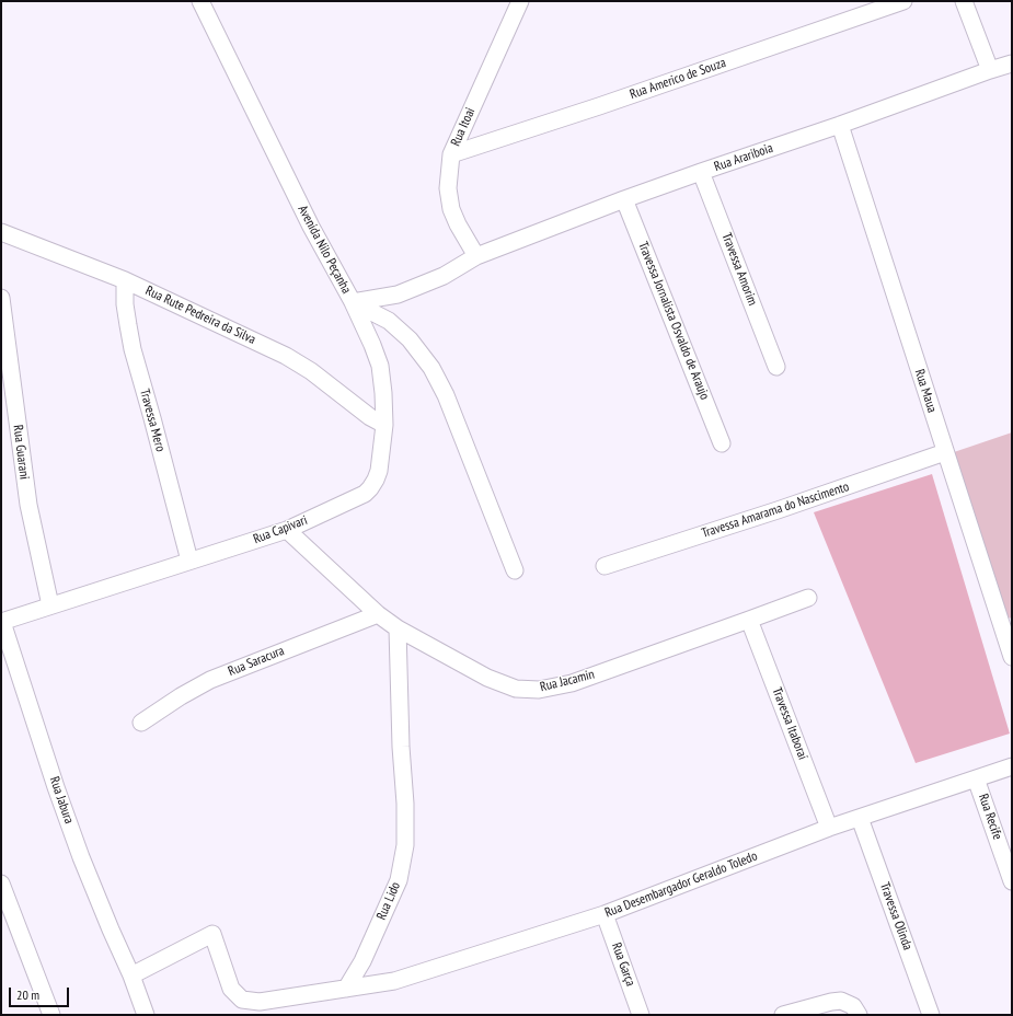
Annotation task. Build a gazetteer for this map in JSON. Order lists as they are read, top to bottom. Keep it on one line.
{"streets":{"street":["Rua Americo de Souza","Rua Itoai","Rua Arariboia","Avenida Nilo Peçanha","Travessa Amorim","Rua Rute Pedreira da Silva","Travessa Jornalista Osvaldo de Araujo","Rua Maua","Travessa Mero","Rua Guarani","Travessa Amarama do Nascimento","Rua Capivari","Rua Saracura","Rua Jacamin","Travessa Itaboraí","Rua Jabura","Rua Recife","Rua Desembargador Geraldo Toledo","Rua Lido","Travessa Olinda","Rua Garça"]},"crossings":[["Rua Americo de Souza","Rua Itoai"],["Rua Itoai","Rua Arariboia"],["Rua Arariboia","Avenida Nilo Peçanha"],["Rua Arariboia","Travessa Amorim"],["Rua Arariboia","Travessa Jornalista Osvaldo de Araujo"],["Rua Arariboia","Rua Maua"],["Rua Arariboia","Rua Capivari"],["Avenida Nilo Peçanha","Rua Capivari"],["Rua Rute Pedreira da Silva","Travessa Mero"],["Rua Rute Pedreira da Silva","Rua Capivari"],["Rua Maua","Travessa Amarama do Nascimento"],["Travessa Mero","Rua Capivari"],["Rua Guarani","Rua Capivari"],["Rua Capivari","Rua Jacamin"],["Rua Capivari","Rua Jabura"],["Rua Saracura","Rua Jacamin"],["Rua Jacamin","Travessa Itaboraí"],["Rua Jacamin","Rua Lido"],["Travessa Itaboraí","Rua Desembargador Geraldo Toledo"],["Rua Recife","Rua Desembargador Geraldo Toledo"],["Rua Desembargador Geraldo Toledo","Rua Lido"],["Rua Desembargador Geraldo Toledo","Travessa Olinda"],["Rua Desembargador Geraldo Toledo","Rua Garça"]],"scale_bar":"20 m"}
